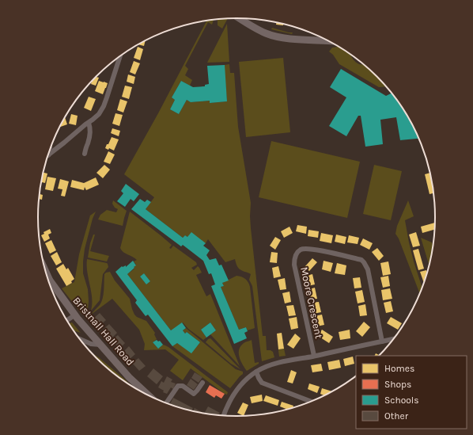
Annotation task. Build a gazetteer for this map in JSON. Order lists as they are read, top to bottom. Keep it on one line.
{"streets":{"street":["Moore Crescent","Bristnall Hall Road"]},"legend":["Homes","Shops","Schools","Other"]}
